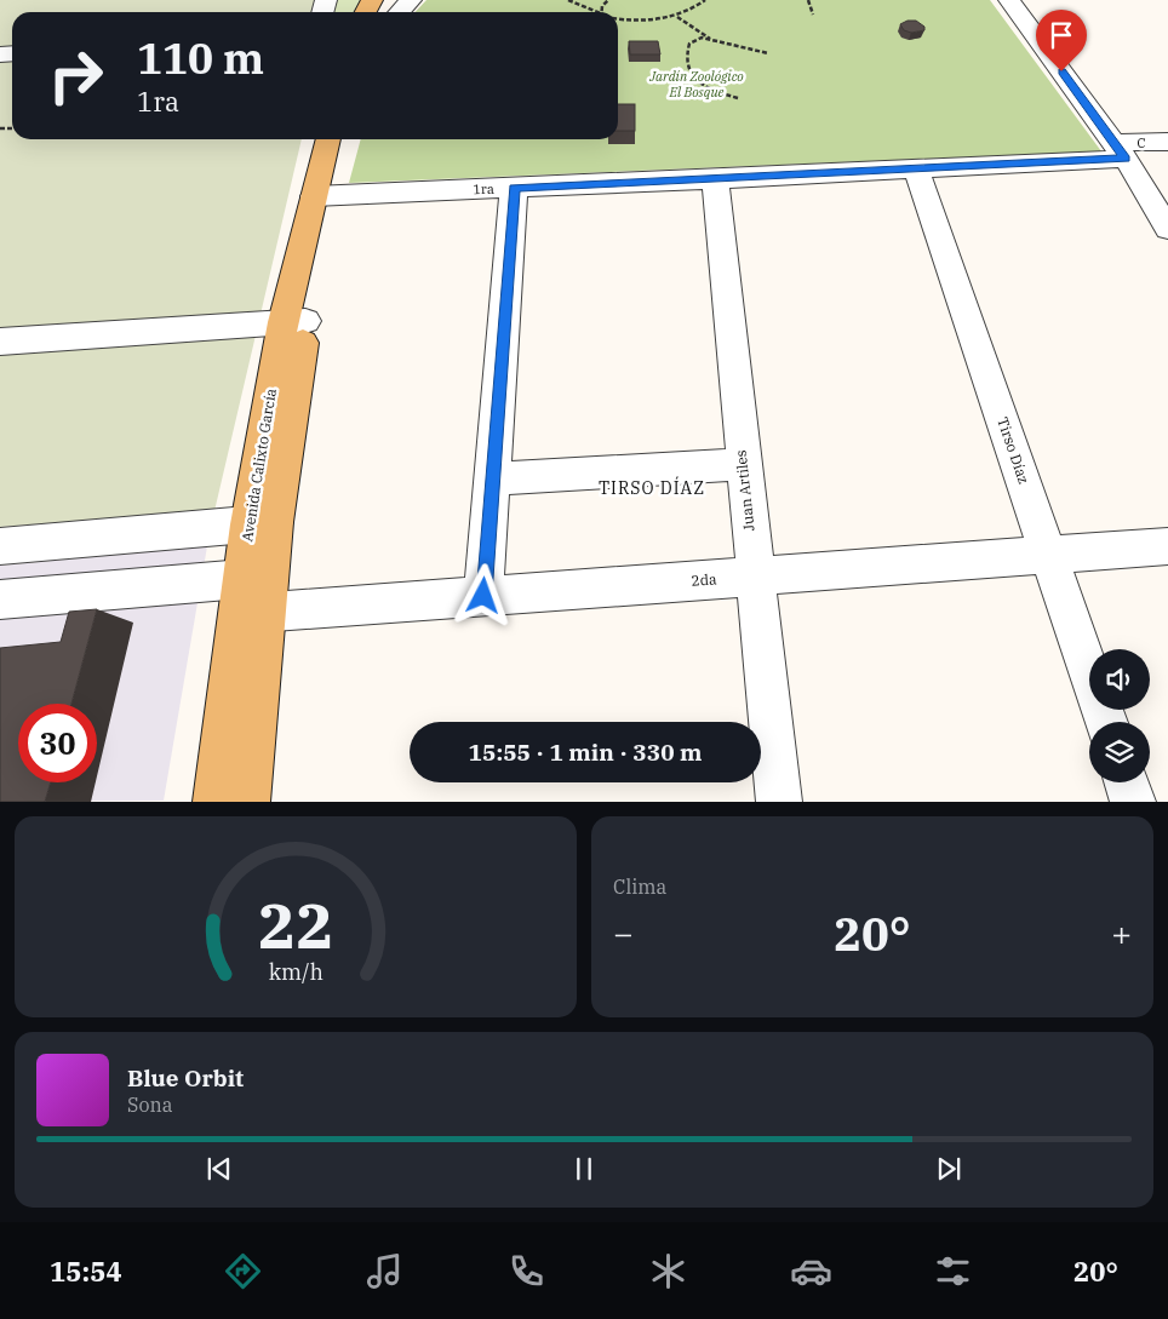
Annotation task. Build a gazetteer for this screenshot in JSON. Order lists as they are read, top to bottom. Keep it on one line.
{"streets":{"main road":["Avenida Calixto García"],"street":["C","1ra","Tirso Díaz","Juan Artiles","2da"]},"crossings":[["C","1ra"],["1ra","Tirso Díaz"],["1ra","Avenida Calixto García"],["1ra","Juan Artiles"],["Tirso Díaz","2da"],["Avenida Calixto García","2da"],["Juan Artiles","2da"]],"districts":["TIRSO DÍAZ"],"parks":["Jardín Zoológico El Bosque"],"page":{"turn":["110 m","1ra"],"limit":"30","trip":"15:55 · 1 min · 330 m","tile":"Clima","heat":["−","20°","+"],"song":["Blue Orbit","Sona"],"tabs":["15:54","20°"],"gauge":["22","km/h"]}}
